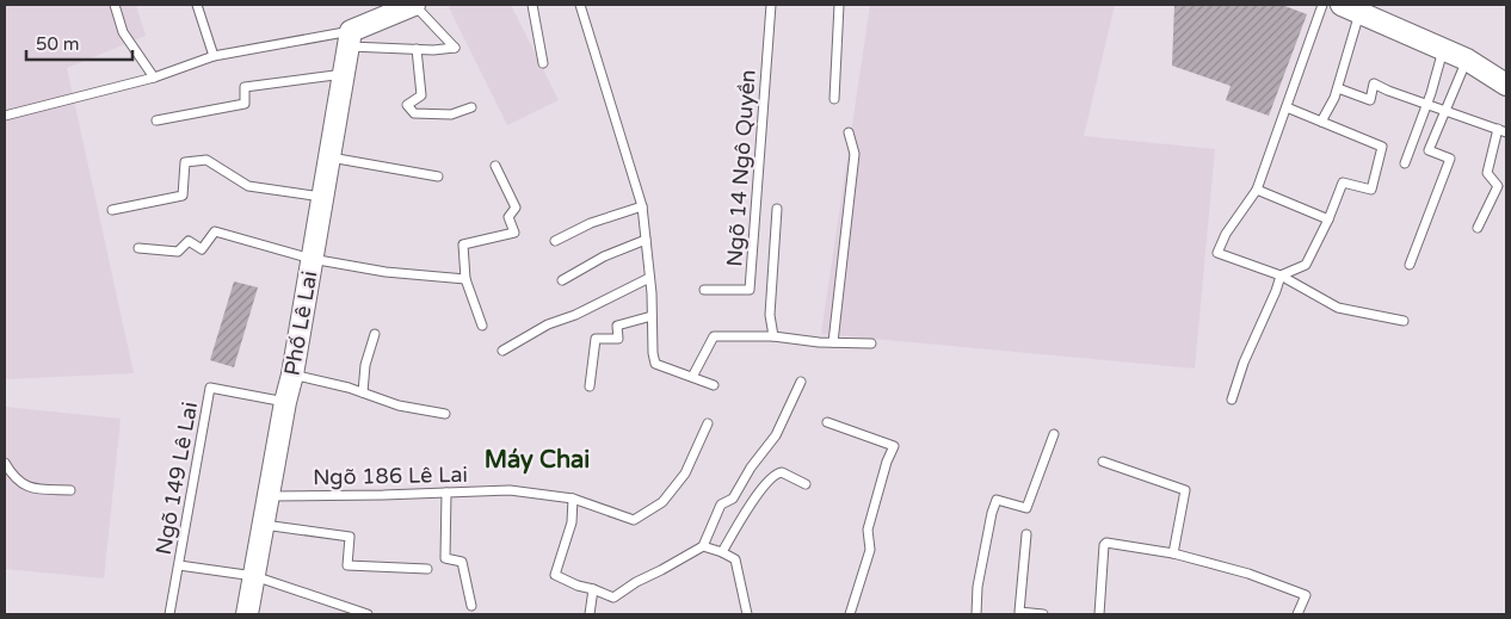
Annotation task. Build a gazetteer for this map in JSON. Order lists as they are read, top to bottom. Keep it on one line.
{"streets":{"street":["Phố Lê Lai"],"lane":["Ngõ 14 Ngô Quyền","Ngõ 186 Lê Lai","Ngõ 149 Lê Lai"]},"crossings":[["Phố Lê Lai","Ngõ 186 Lê Lai"],["Phố Lê Lai","Ngõ 149 Lê Lai"]],"districts":["Máy Chai"],"scale_bar":"50 m"}
